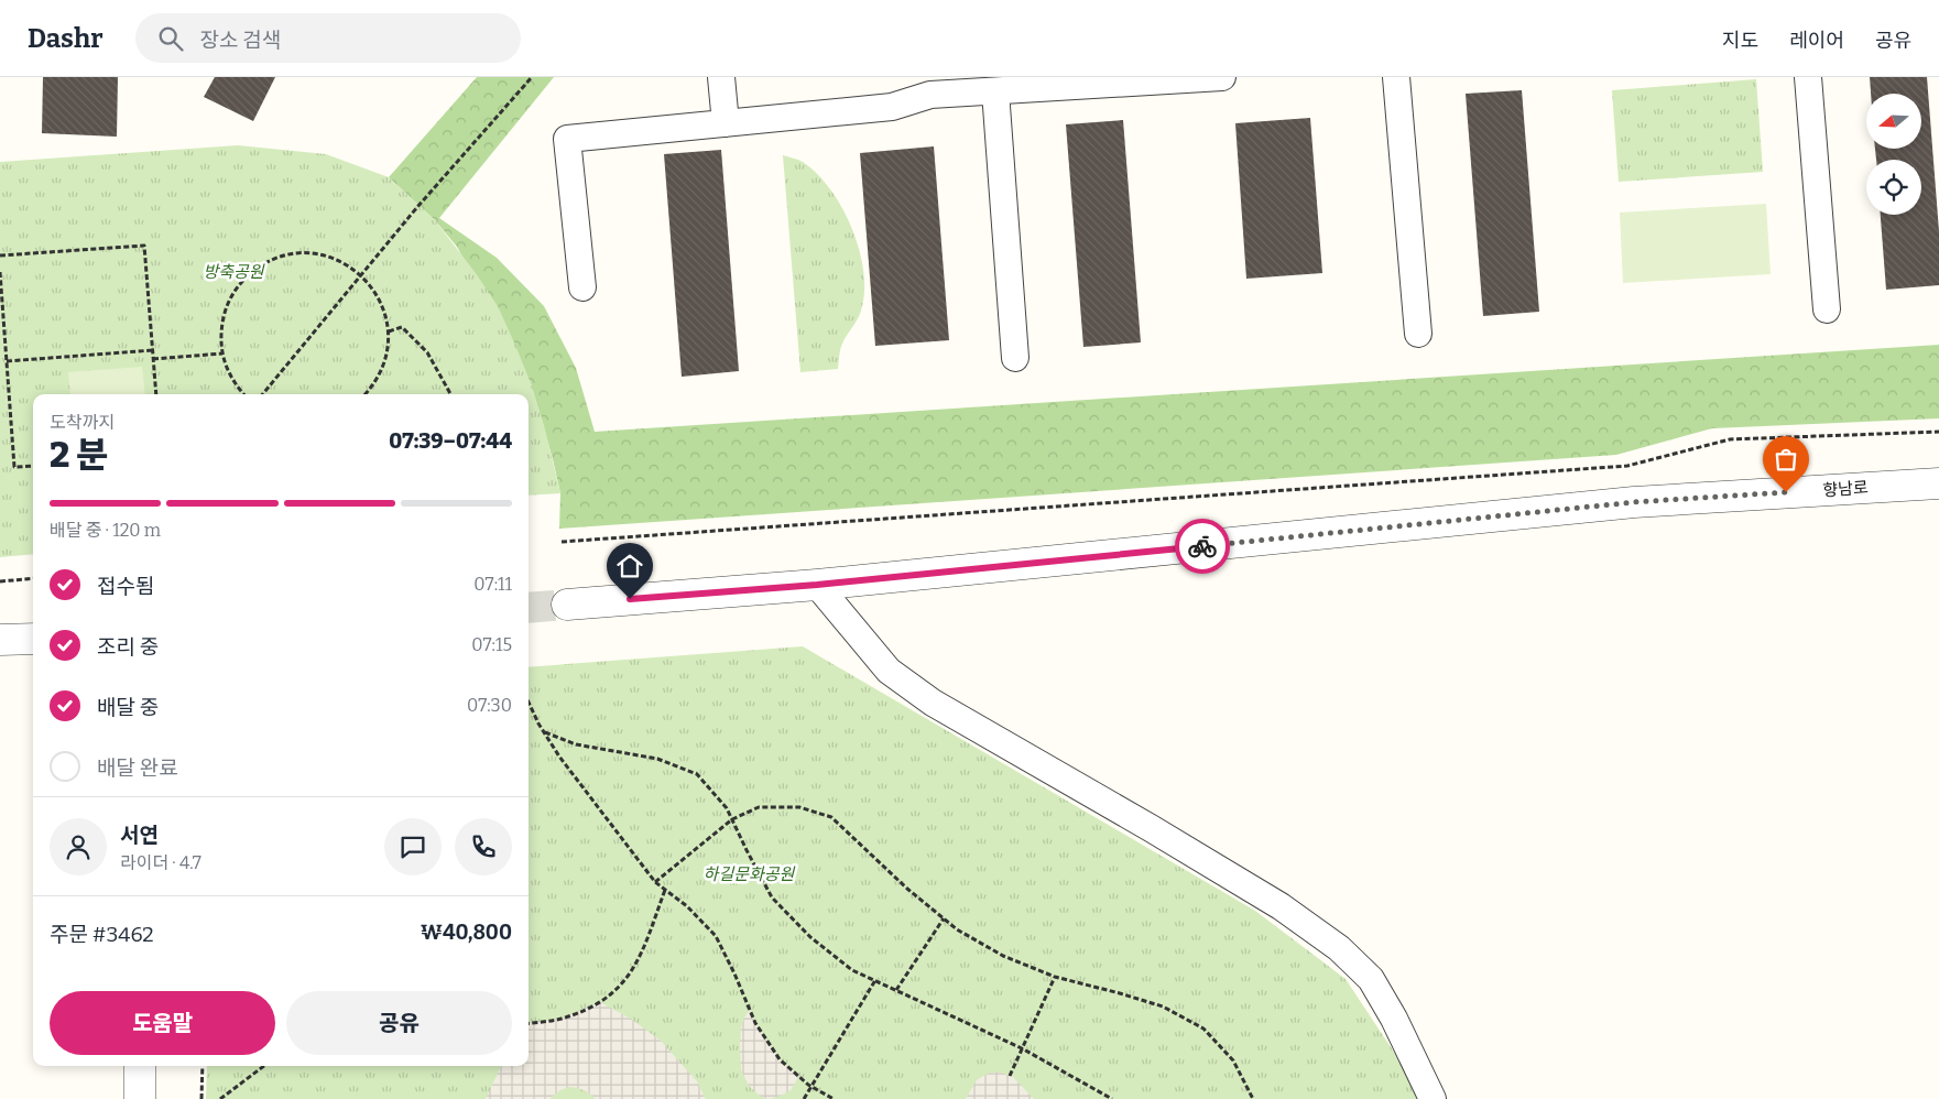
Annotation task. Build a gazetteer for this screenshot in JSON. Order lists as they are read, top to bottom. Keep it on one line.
{"streets":{"street":["향남로"]},"parks":["방축공원","하길문화공원"],"north":"left","page":{"header":"Dashr","search":"장소 검색","nav":["지도","레이어","공유"],"heading":["2 분","도착까지","07:39–07:44"],"panel":["서연","라이더 · 4.7","주문 #3462","₩40,800"],"bar":"배달 중 · 120 m","list":[["접수됨","07:11"],["조리 중","07:15"],["배달 중","07:30"],"배달 완료"],"buttons":["도움말","공유"]}}
